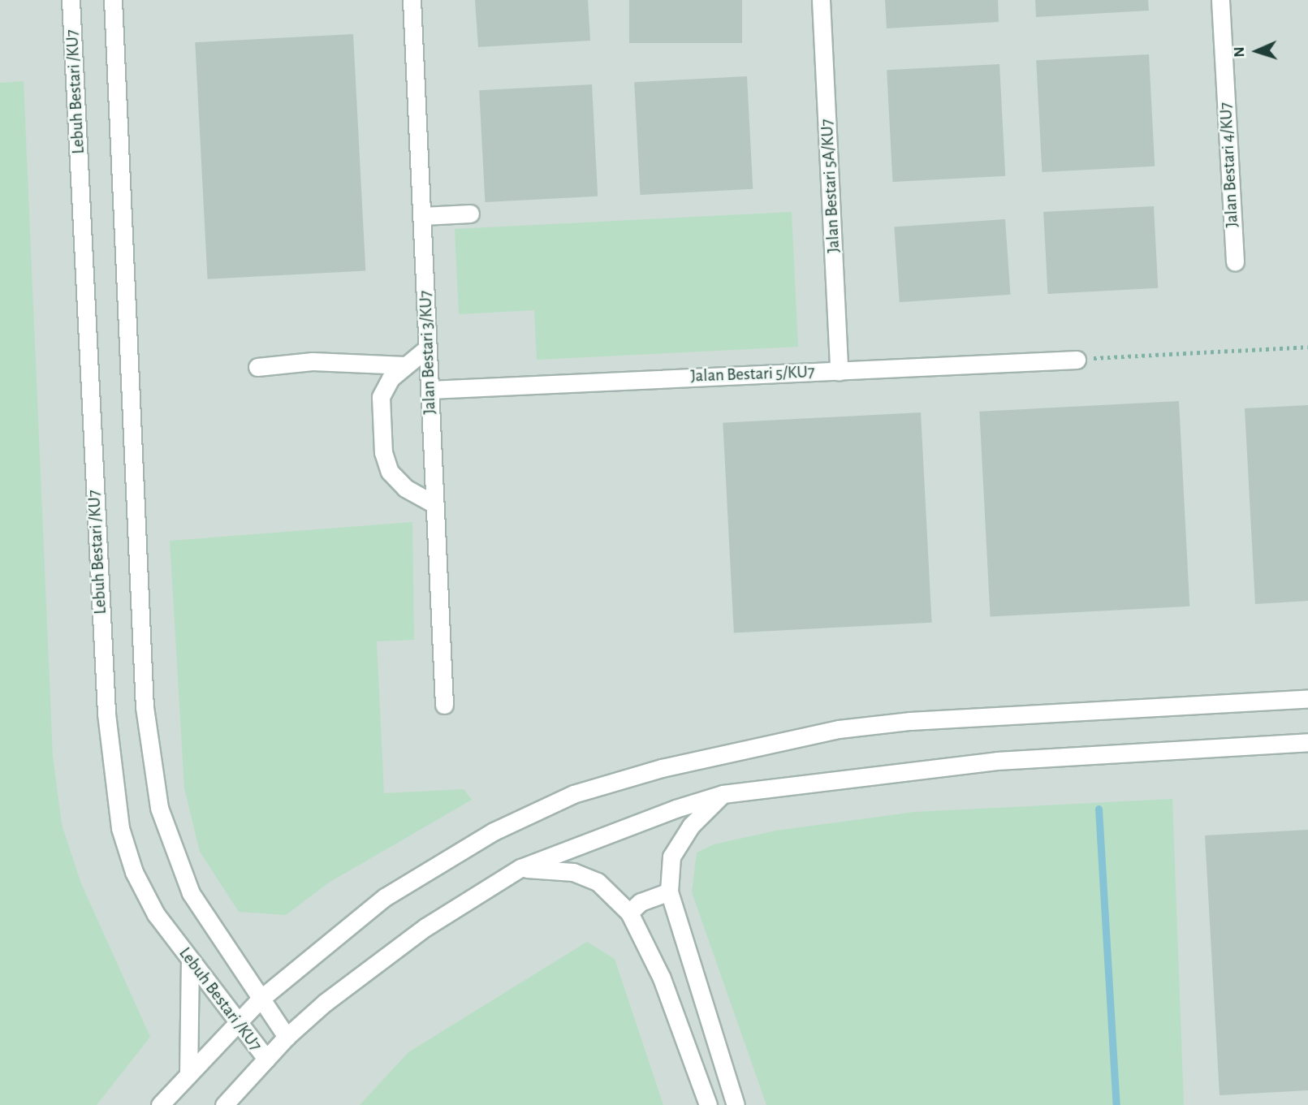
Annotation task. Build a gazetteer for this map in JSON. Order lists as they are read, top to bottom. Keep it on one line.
{"streets":{"street":["Lebuh Bestari /KU7","Jalan Bestari 4/KU7","Jalan Bestari 5A/KU7","Jalan Bestari 3/KU7","Jalan Bestari 5/KU7"]},"crossings":[["Jalan Bestari 5A/KU7","Jalan Bestari 5/KU7"],["Jalan Bestari 3/KU7","Jalan Bestari 5/KU7"]],"north":"left"}
